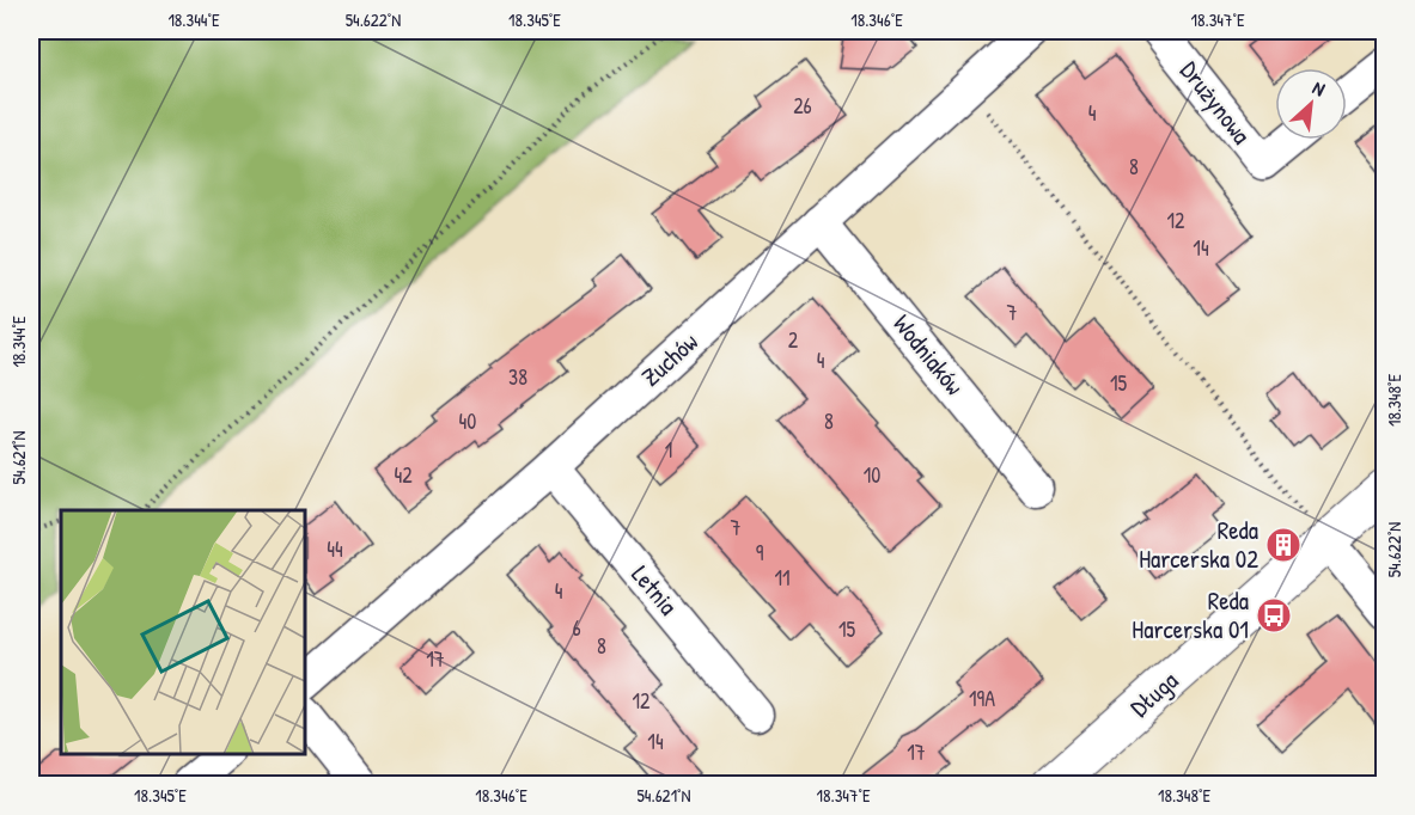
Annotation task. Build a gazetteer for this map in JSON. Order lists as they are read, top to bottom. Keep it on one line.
{"streets":{"street":["Drużynowa","Wodniaków","Zuchów","Letnia","Długa"]},"crossings":[["Wodniaków","Zuchów"],["Zuchów","Letnia"]],"places":{"building":["Reda Harcerska 02"],"bus stop":["Reda Harcerska 01"]},"house_numbers":["26","4","8","12","14","7","2","4","38","15","40","8","1","42","10","7","44","9","11","4","6","15","8","17","19A","12","14","17"],"north":"top right","coordinates":["18.344°E","54.622°N","18.345°E","18.346°E","18.347°E","18.348°E","54.621°N"]}
